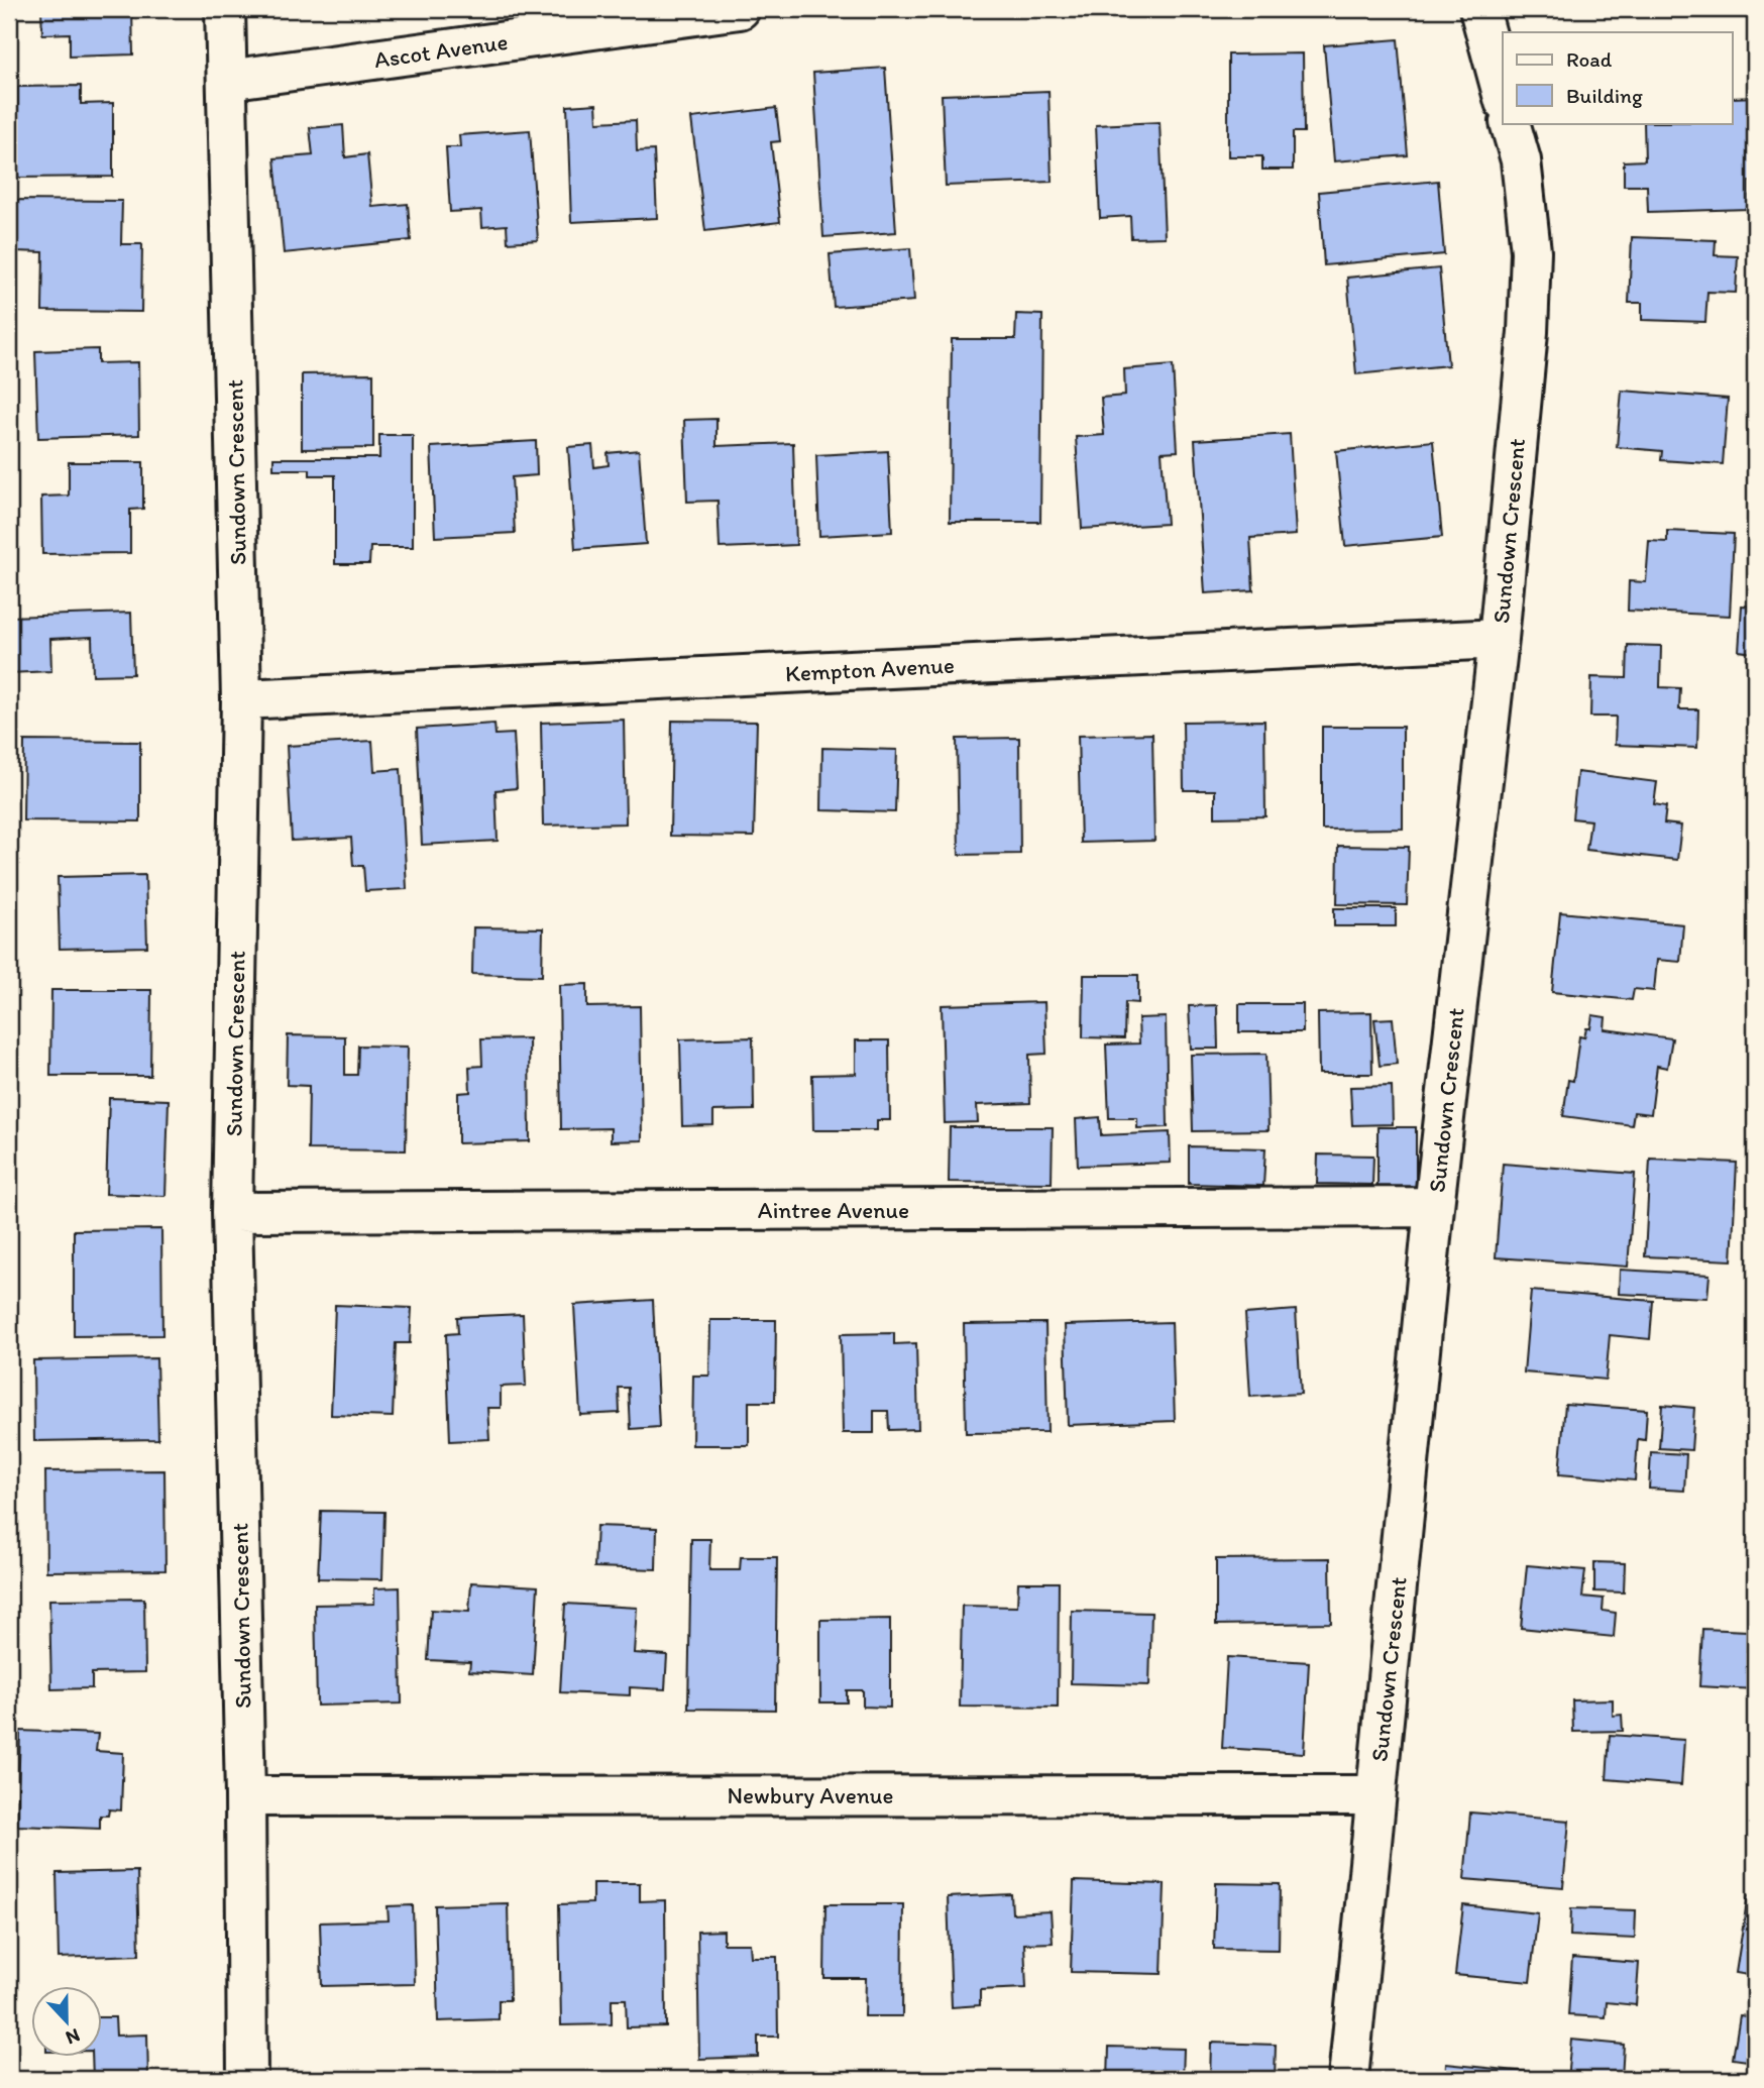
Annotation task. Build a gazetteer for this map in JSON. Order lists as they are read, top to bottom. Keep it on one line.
{"streets":{"street":["Ascot Avenue","Sundown Crescent","Kempton Avenue","Aintree Avenue","Newbury Avenue"]},"crossings":[["Ascot Avenue","Sundown Crescent"],["Sundown Crescent","Kempton Avenue"],["Sundown Crescent","Aintree Avenue"],["Sundown Crescent","Newbury Avenue"]],"legend":["Road","Building"],"north":"bottom"}
